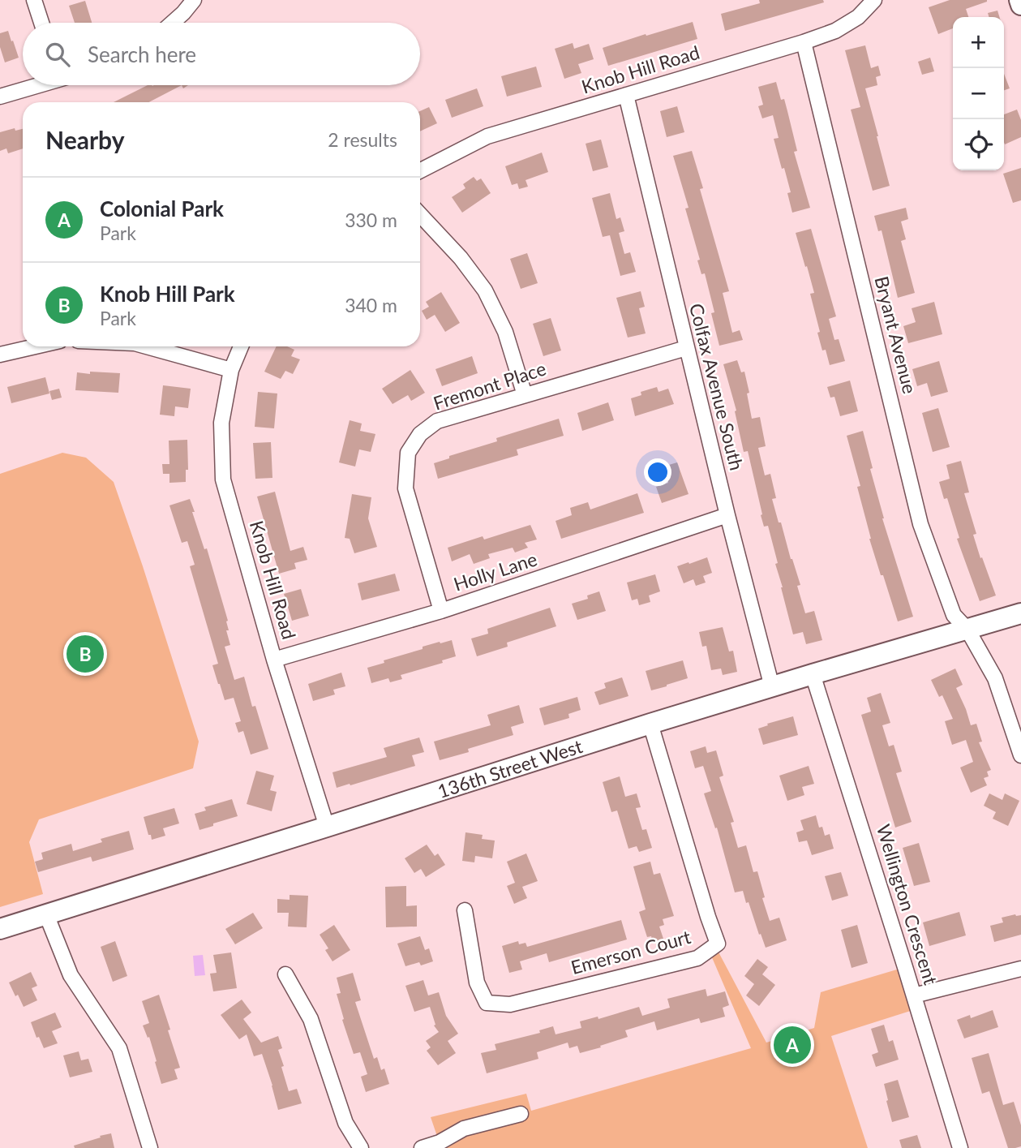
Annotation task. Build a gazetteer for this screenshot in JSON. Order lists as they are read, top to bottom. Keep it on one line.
{"streets":{"street":["Knob Hill Road","Bryant Avenue","Fremont Place","Colfax Avenue South","Holly Lane","136th Street West","Wellington Crescent","Emerson Court"]},"crossings":[["Knob Hill Road","Bryant Avenue"],["Knob Hill Road","Colfax Avenue South"],["Knob Hill Road","Holly Lane"],["Knob Hill Road","136th Street West"],["Bryant Avenue","136th Street West"],["Fremont Place","Colfax Avenue South"],["Fremont Place","Holly Lane"],["Colfax Avenue South","Holly Lane"],["Colfax Avenue South","136th Street West"],["136th Street West","Wellington Crescent"],["136th Street West","Emerson Court"]],"page":{"map_buttons":["+","−"],"search":"Search here","heading":["Nearby","2 results"],"list":[{"mark":"A","name":"Colonial Park","note":"Park","value":"330 m"},{"mark":"B","name":"Knob Hill Park","note":"Park","value":"340 m"}],"pins":["B","A"]}}
